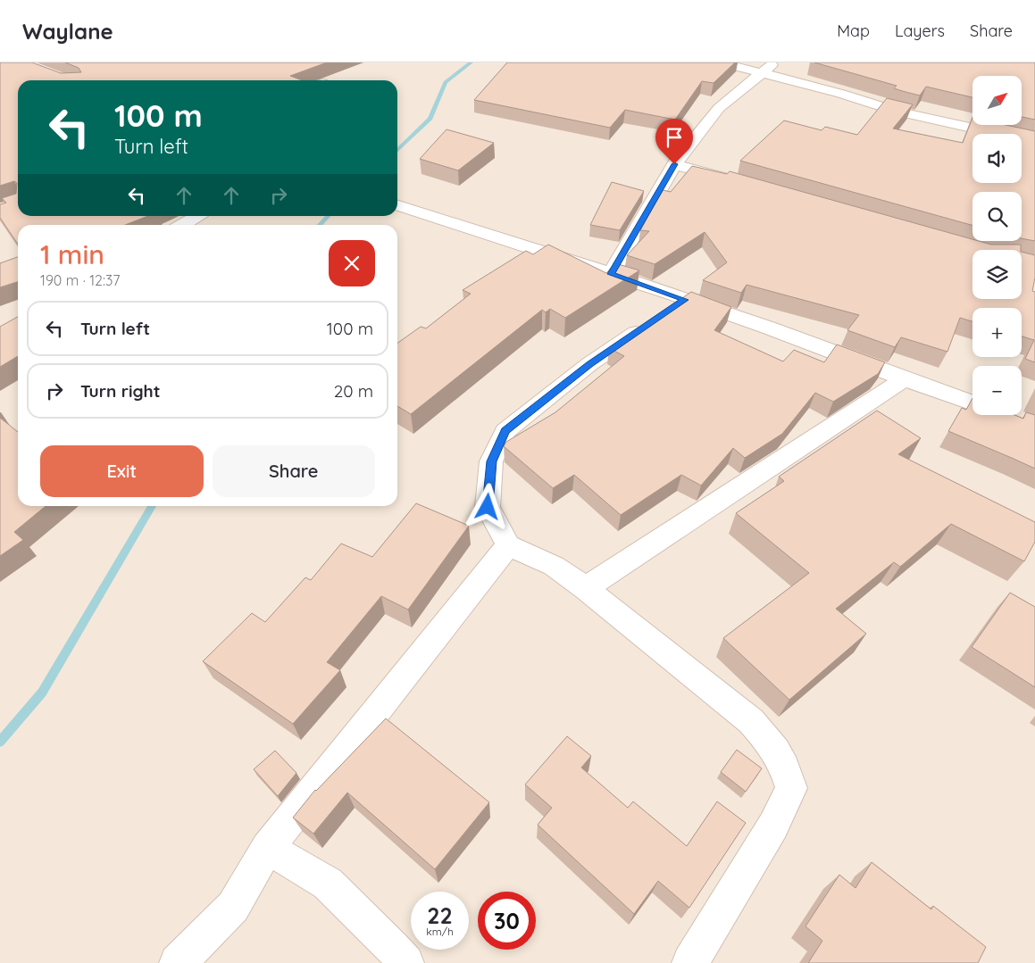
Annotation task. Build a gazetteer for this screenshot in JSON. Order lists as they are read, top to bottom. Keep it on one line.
{"north":"top right","page":{"header":"Waylane","nav":["Map","Layers","Share"],"map_buttons":["+","−"],"turn":["100 m","Turn left"],"heading":["1 min","190 m · 12:37"],"list":[{"name":"Turn left","value":"100 m"},{"name":"Turn right","value":"20 m"}],"buttons":["Exit","Share"],"speed":"22 km/h","limit":"30"}}
